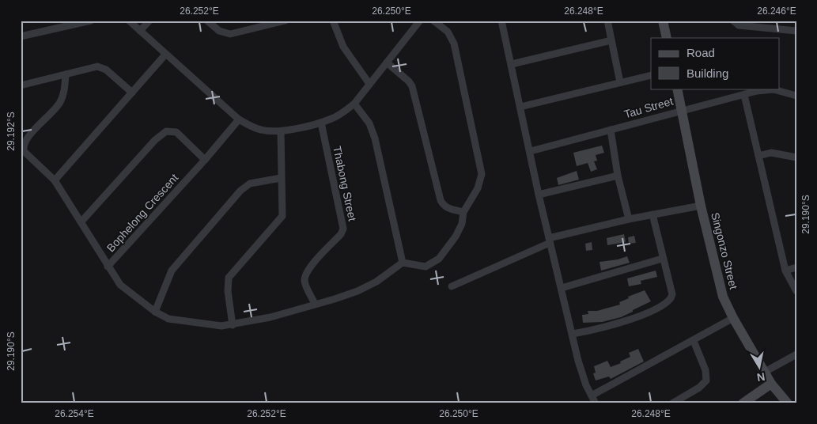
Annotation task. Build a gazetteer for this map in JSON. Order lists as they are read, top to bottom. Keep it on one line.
{"streets":{"street":["Tau Street","Thabong Street","Bophelong Crescent","Singonzo Street"]},"crossings":[["Tau Street","Singonzo Street"],["Thabong Street","Bophelong Crescent"]],"legend":["Road","Building"],"north":"bottom","coordinates":["26.252°E","26.250°E","26.248°E","26.246°E","29.192°S","29.190°S","26.254°E"]}
